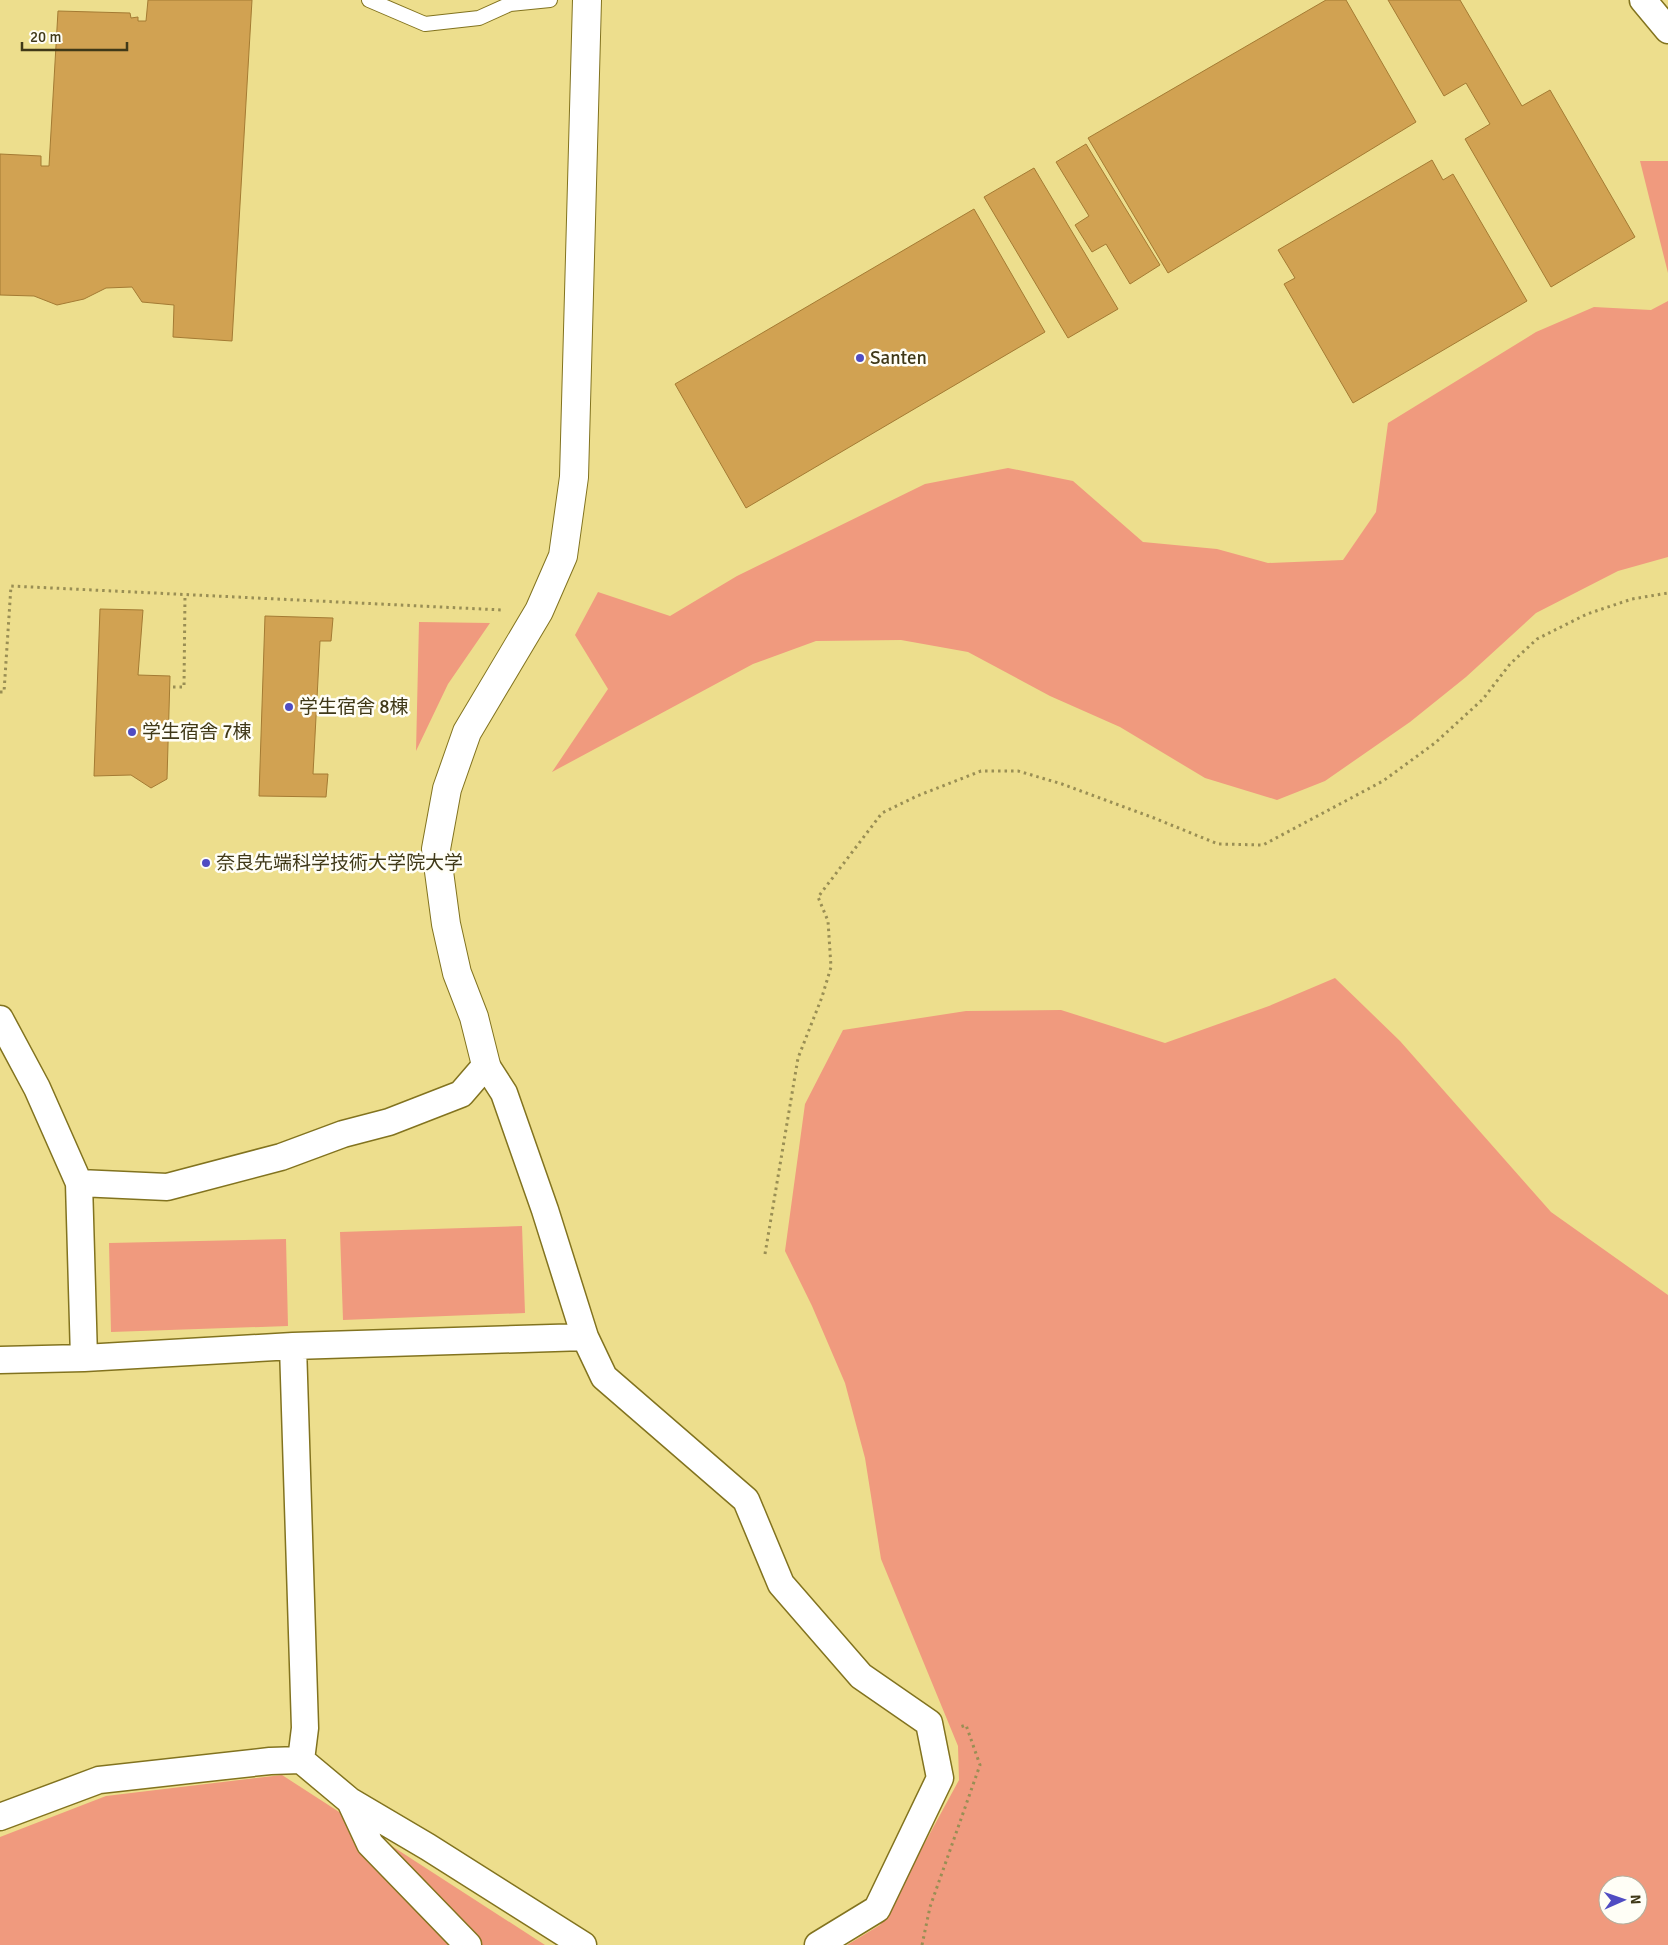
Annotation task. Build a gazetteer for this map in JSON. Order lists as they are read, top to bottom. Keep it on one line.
{"places":["Santen","学生宿舎 8棟","学生宿舎 7棟","奈良先端科学技術大学院大学"],"scale_bar":"20 m","north":"right"}
